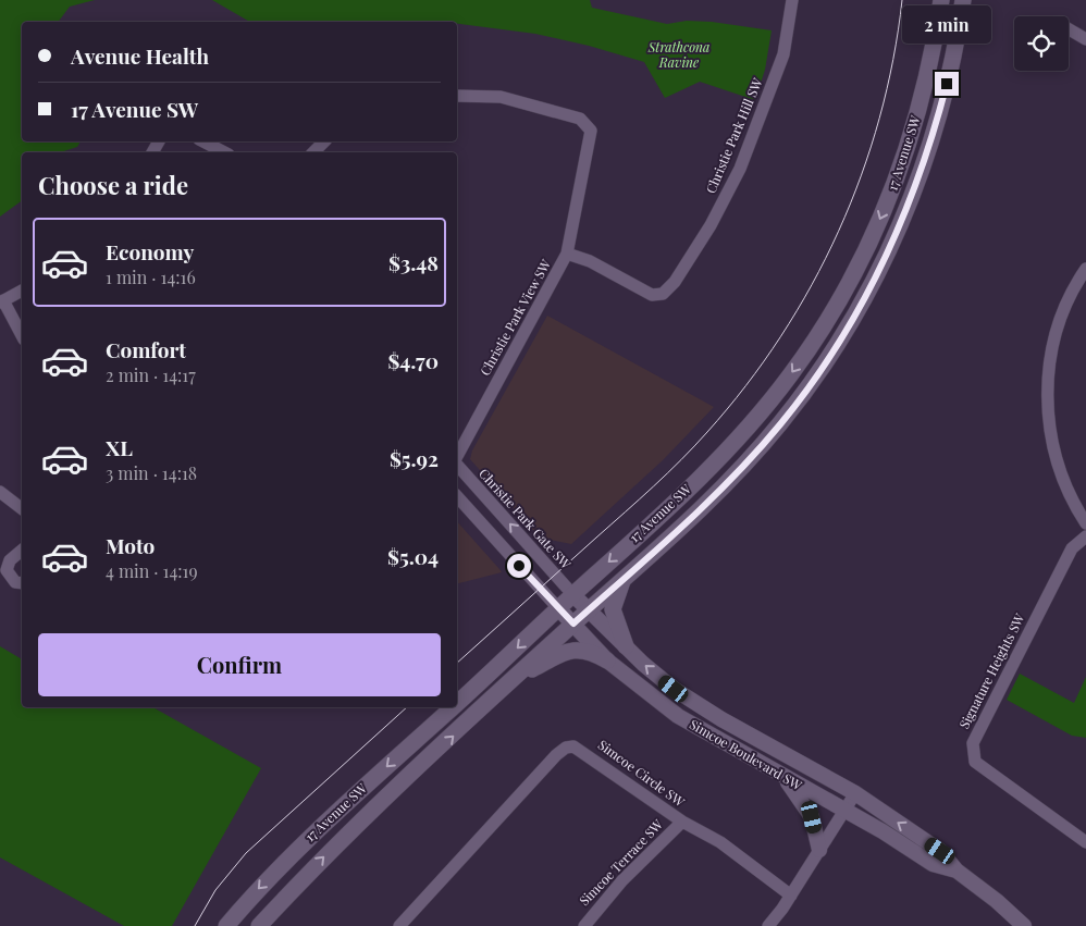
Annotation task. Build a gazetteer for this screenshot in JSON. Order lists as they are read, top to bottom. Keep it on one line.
{"streets":{"main road":["17 Avenue SW"],"street":["Christie Park Hill SW","Christie Park View SW","Christie Park Gate SW","Signature Heights SW","Simcoe Boulevard SW","Simcoe Circle SW","Simcoe Terrace SW"]},"crossings":[["Christie Park Hill SW","Christie Park View SW"],["17 Avenue SW","Christie Park Gate SW"],["17 Avenue SW","Simcoe Boulevard SW"],["Christie Park Gate SW","Simcoe Boulevard SW"],["Simcoe Circle SW","Simcoe Terrace SW"]],"parks":["Strathcona Ravine"],"page":{"bubble":"2 min","banner":["Avenue Health","17 Avenue SW"],"heading":"Choose a ride","list":[{"name":"Economy","note":"1 min · 14:16","value":"$3.48"},{"name":"Comfort","note":"2 min · 14:17","value":"$4.70"},{"name":"XL","note":"3 min · 14:18","value":"$5.92"},{"name":"Moto","note":"4 min · 14:19","value":"$5.04"}],"buttons":"Confirm"}}
